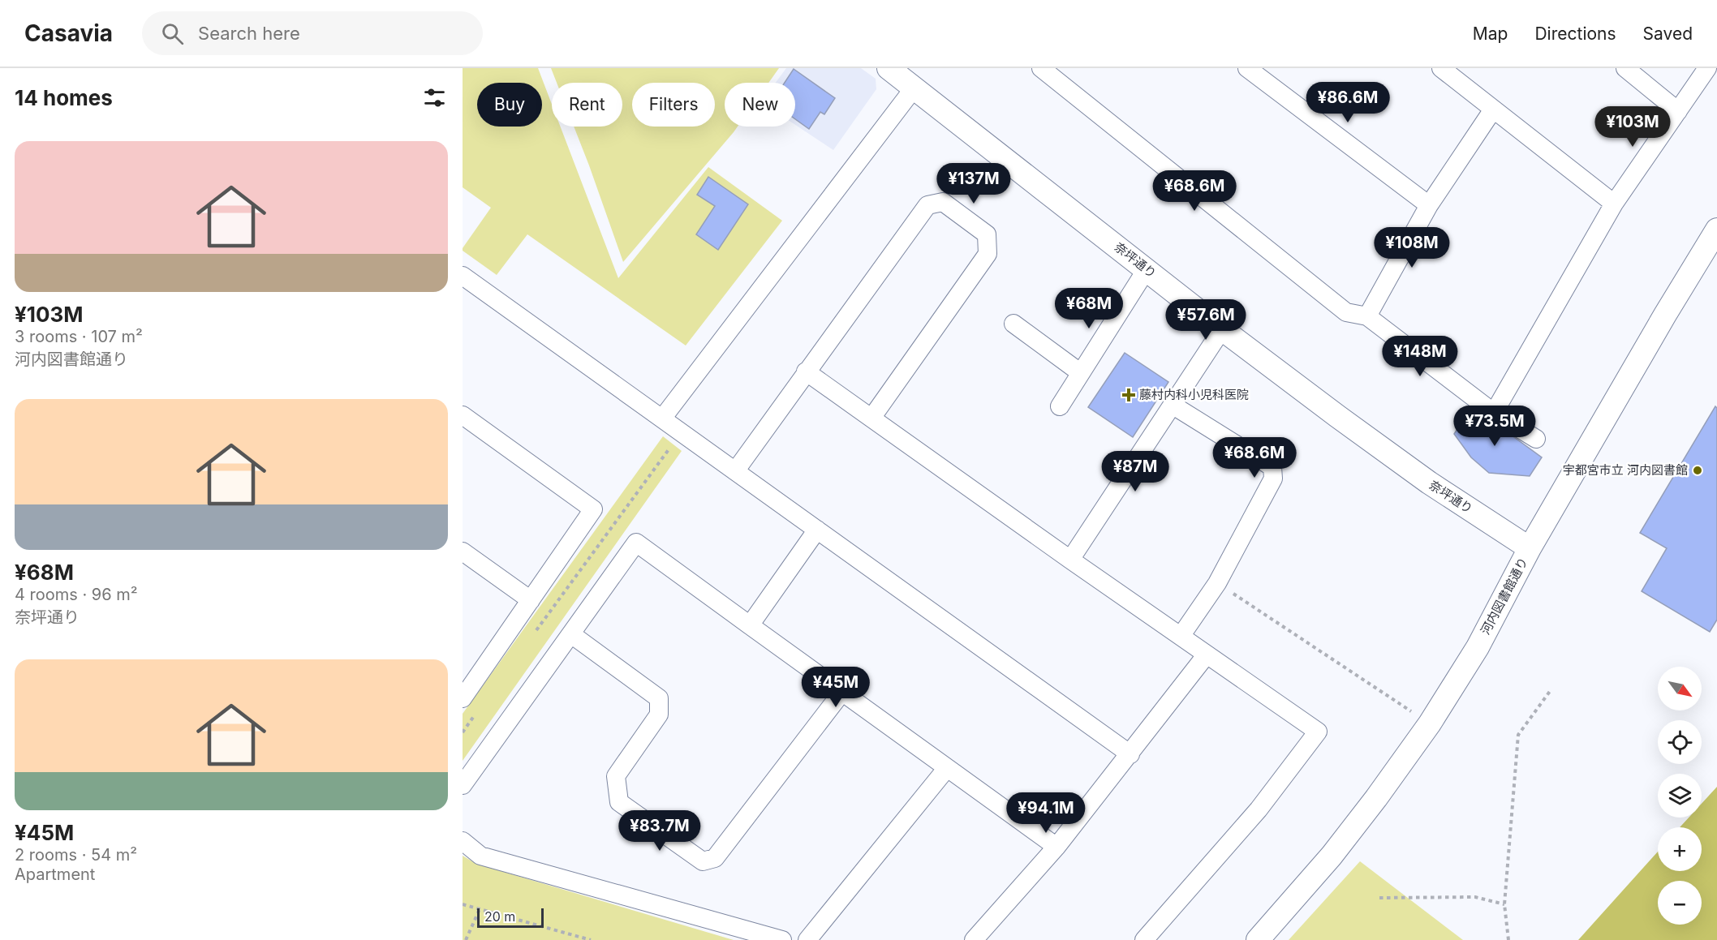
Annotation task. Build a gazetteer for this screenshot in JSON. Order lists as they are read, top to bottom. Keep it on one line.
{"streets":{"street":["奈坪通り","河内図書館通り"]},"crossings":[["奈坪通り","河内図書館通り"]],"places":{"health":["藤村内科小児科医院"],"other":["宇都宮市立 河内図書館"]},"scale_bar":"20 m","north":"bottom right","page":{"header":"Casavia","search":"Search here","nav":["Map","Directions","Saved"],"heading":"14 homes","price":["¥86.6M","¥103M","¥137M","¥68.6M","¥108M","¥68M","¥57.6M","¥148M","¥73.5M","¥68.6M","¥87M","¥45M","¥94.1M","¥83.7M"],"chip":["Buy","Rent","Filters","New"],"list":[{"name":"¥103M","note":"3 rooms · 107 m² · 河内図書館通り"},{"name":"¥68M","note":"4 rooms · 96 m² · 奈坪通り"},{"name":"¥45M","note":"2 rooms · 54 m² · Apartment"}],"map_buttons":["+","−"],"scale":"20 m"}}
